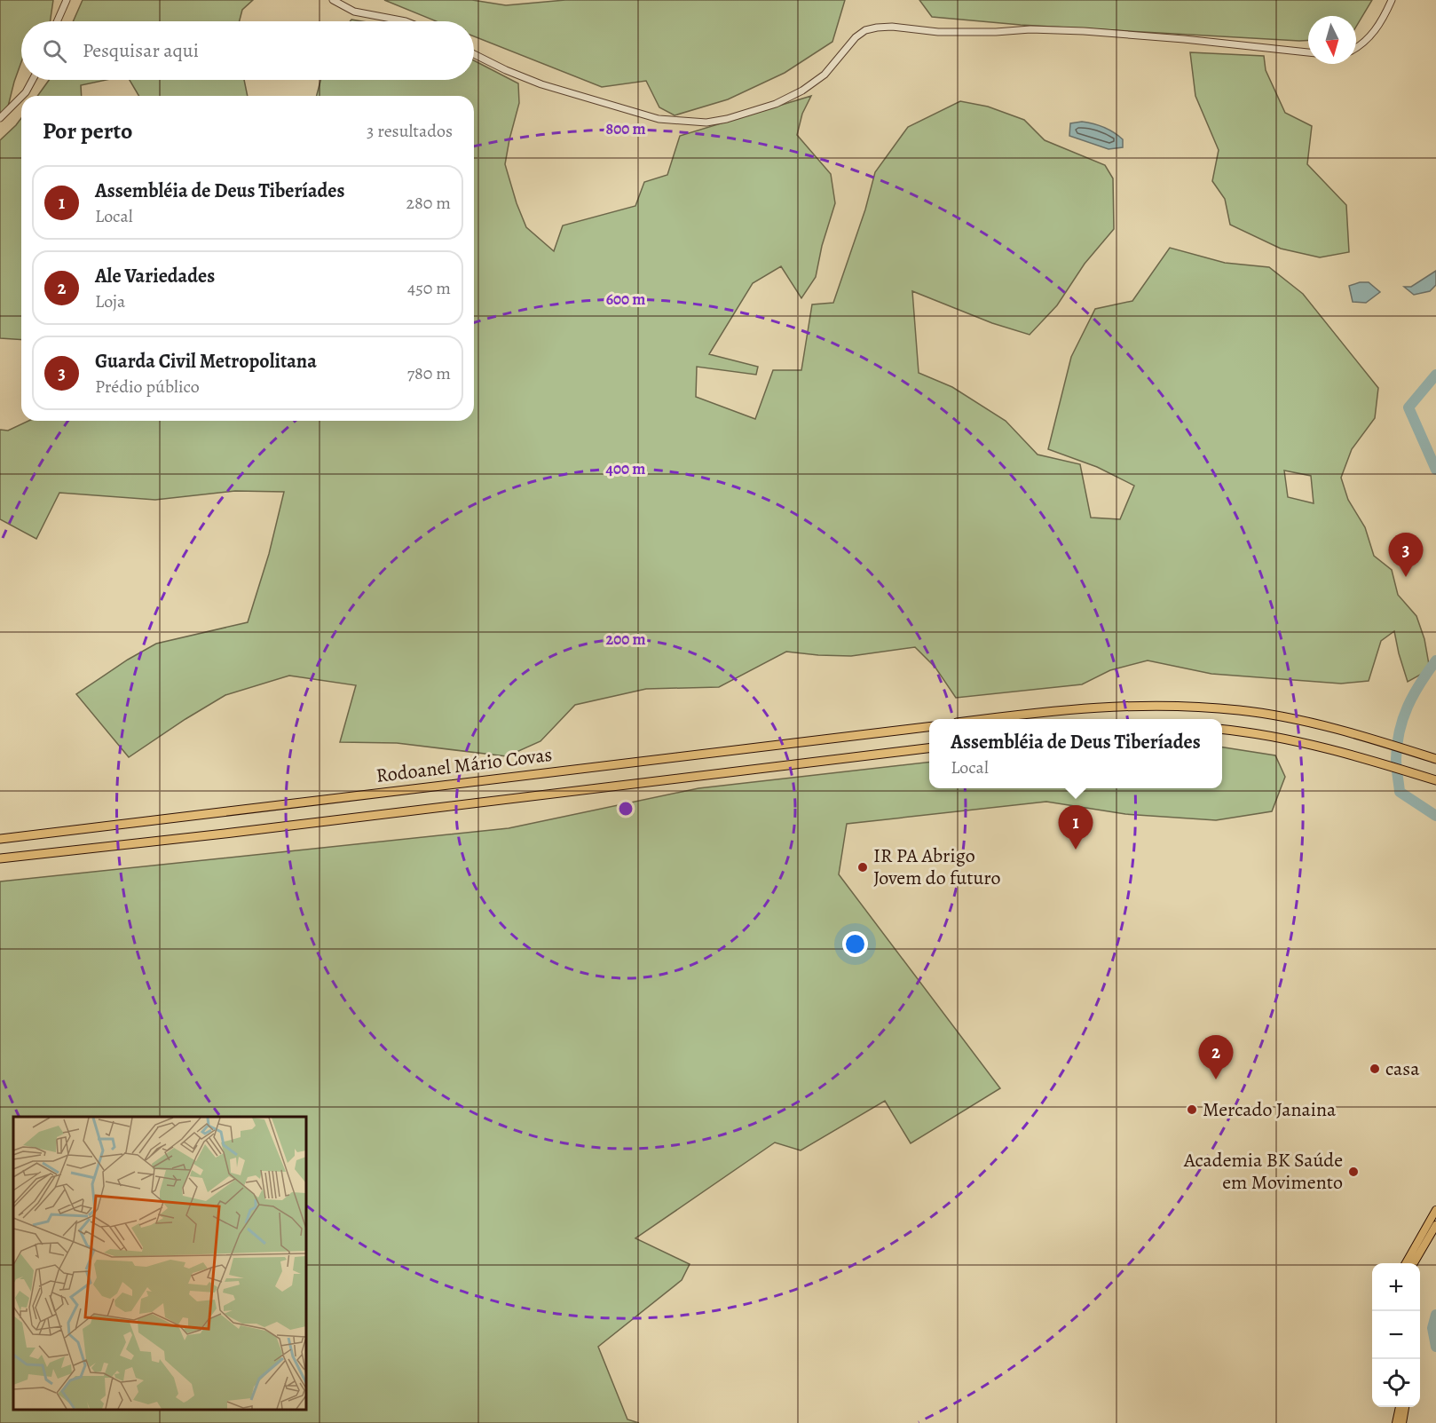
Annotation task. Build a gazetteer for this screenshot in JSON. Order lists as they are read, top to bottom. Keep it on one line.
{"streets":{"highway":["Rodoanel Mário Covas"]},"places":["IR PA Abrigo Jovem do futuro","casa","Mercado Janaina","Academia BK Saúde em Movimento"],"north":"bottom","page":{"search":"Pesquisar aqui","heading":["Por perto","3 resultados"],"list":[{"mark":"1","name":"Assembléia de Deus Tiberíades","note":"Local","value":"280 m"},{"mark":"2","name":"Ale Variedades","note":"Loja","value":"450 m"},{"mark":"3","name":"Guarda Civil Metropolitana","note":"Prédio público","value":"780 m"}],"pins":["3","1","2"],"popup":["Assembléia de Deus Tiberíades","Local"],"map_buttons":["+","−"]},"rings":["800 m","600 m","400 m","200 m"]}
